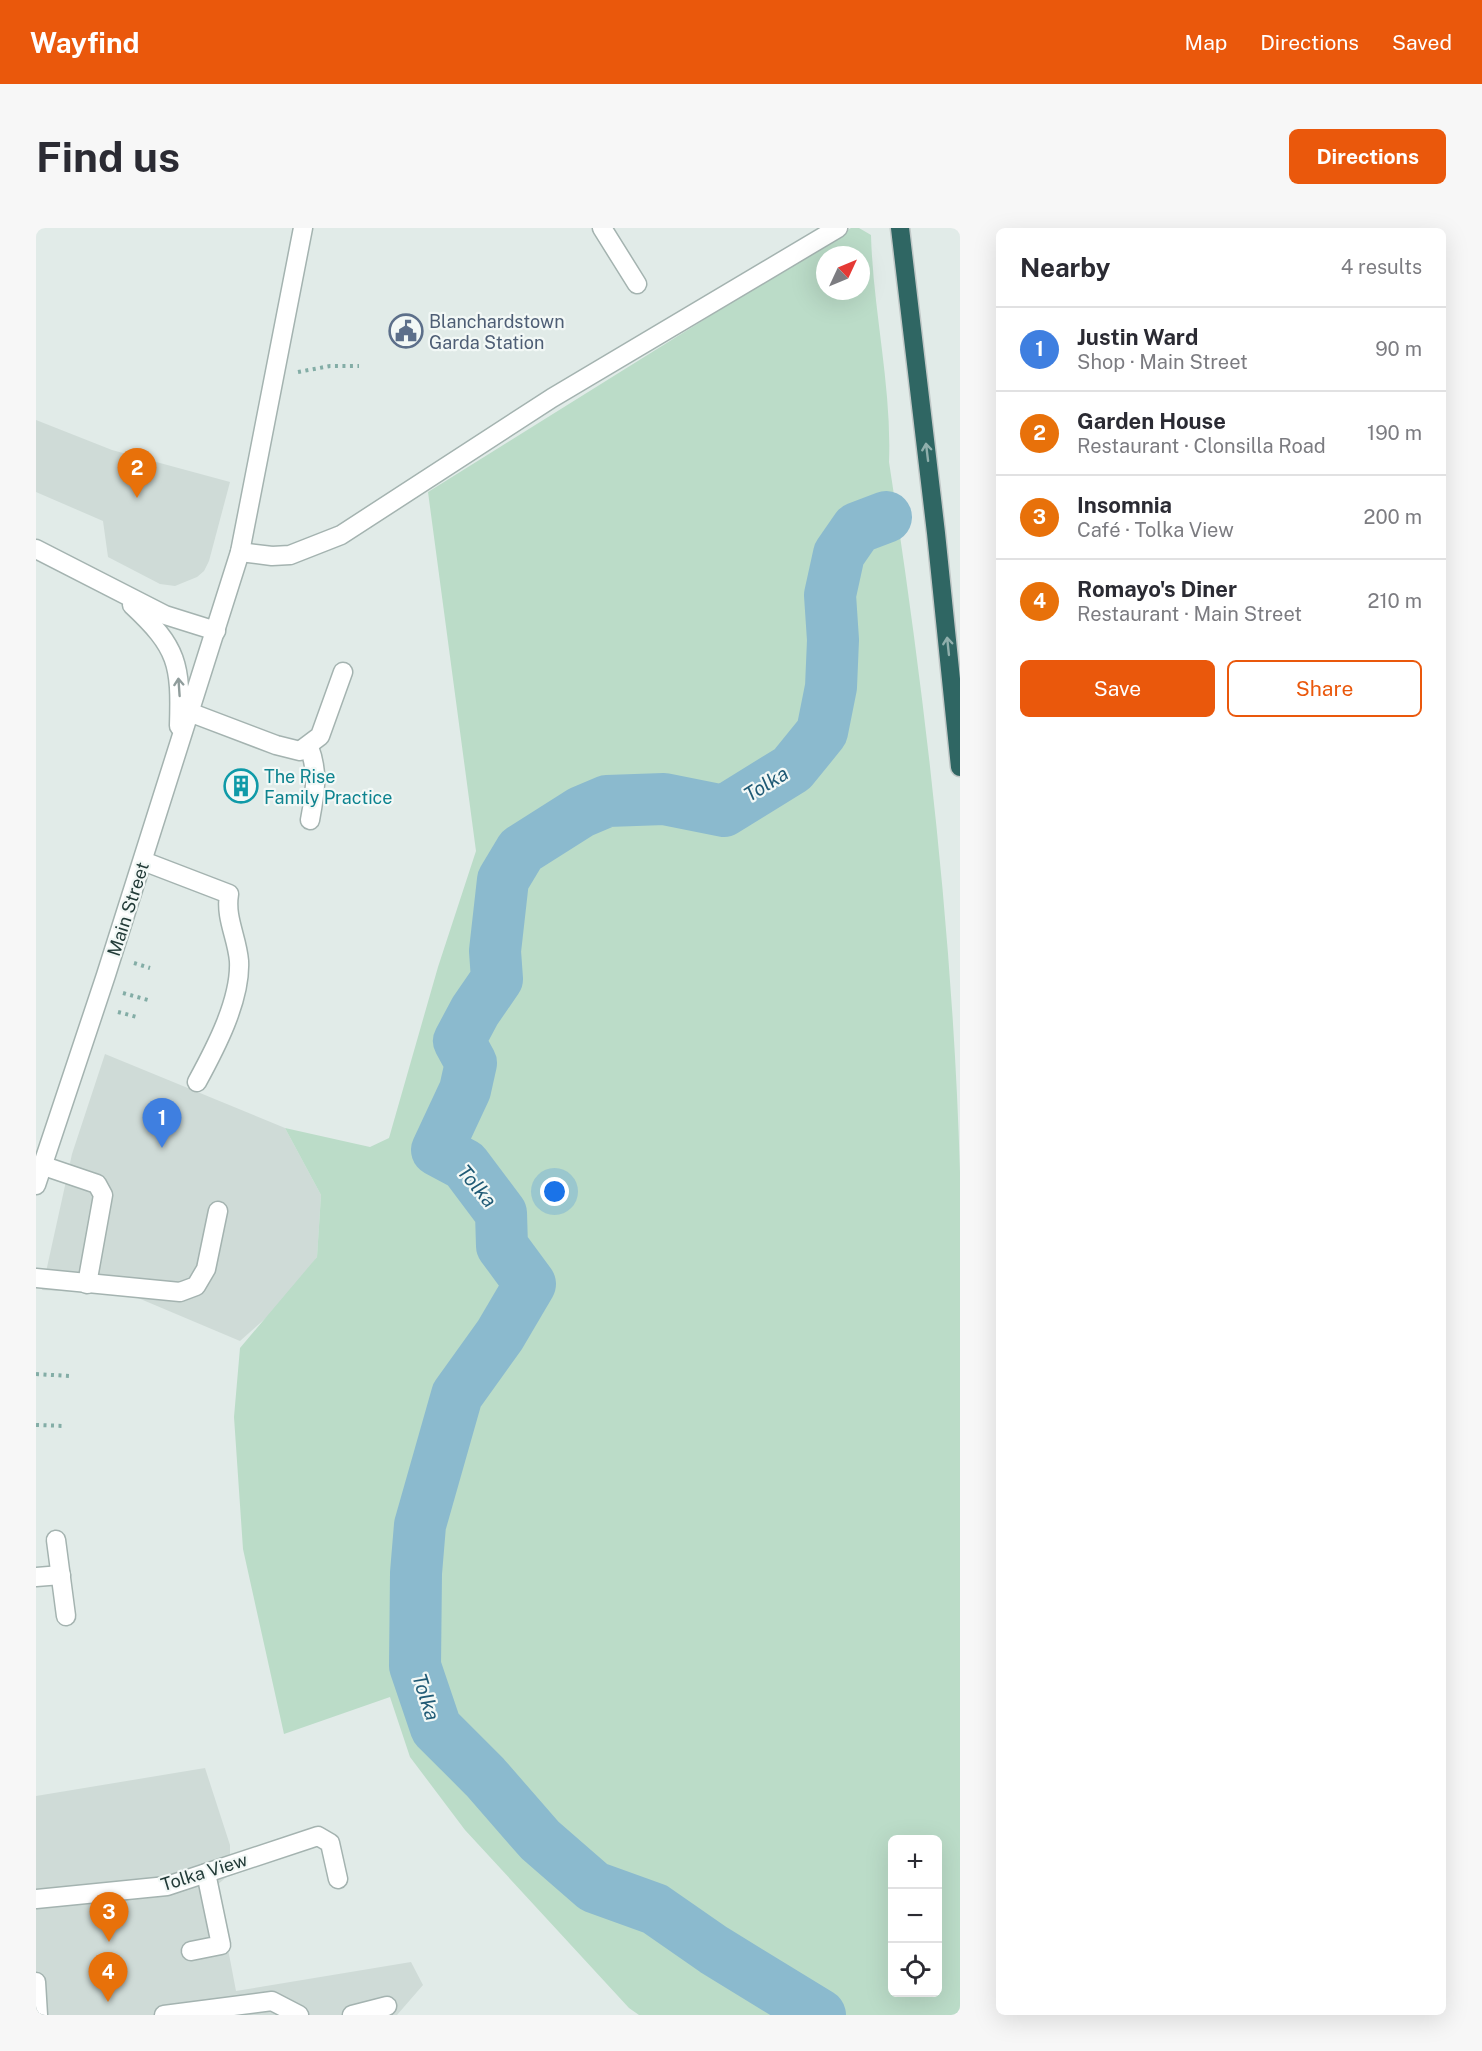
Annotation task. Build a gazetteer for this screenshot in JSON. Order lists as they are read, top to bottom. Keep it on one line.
{"streets":{"street":["Main Street","Tolka View"]},"water":["Tolka"],"places":{"public building":["Blanchardstown Garda Station"],"building":["The Rise Family Practice"]},"north":"top right","page":{"header":"Wayfind","nav":["Map","Directions","Saved"],"buttons":["Directions",["Save","Share"]],"title":"Find us","heading":["Nearby","4 results"],"list":[{"mark":"1","name":"Justin Ward","note":"Shop · Main Street","value":"90 m"},{"mark":"2","name":"Garden House","note":"Restaurant · Clonsilla Road","value":"190 m"},{"mark":"3","name":"Insomnia","note":"Café · Tolka View","value":"200 m"},{"mark":"4","name":"Romayo's Diner","note":"Restaurant · Main Street","value":"210 m"}],"pins":["2","1","3","4"],"map_buttons":["+","−"]}}
